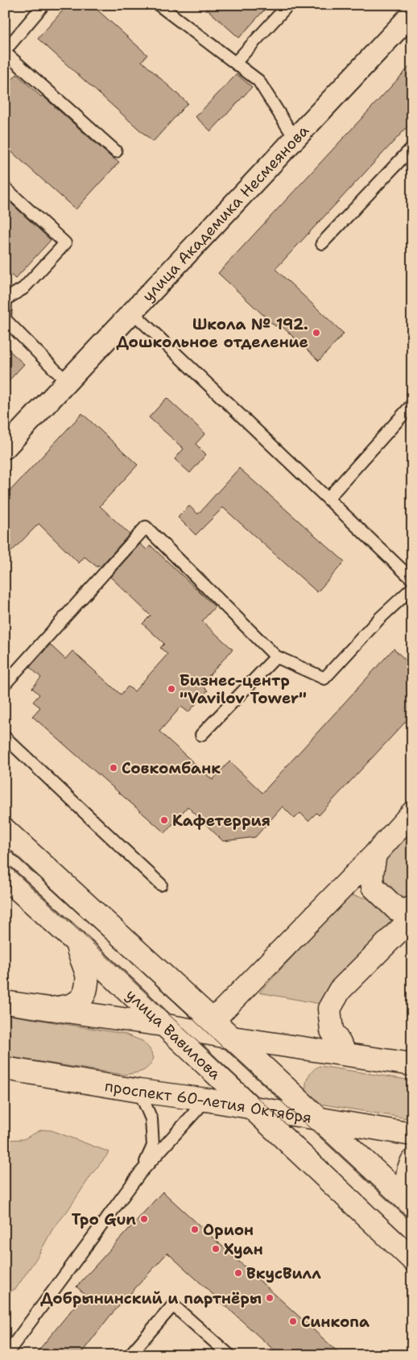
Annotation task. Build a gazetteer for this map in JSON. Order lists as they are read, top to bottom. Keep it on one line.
{"streets":{"main road":["улица Вавилова","проспект 60-летия Октября"],"street":["улица Академика Несмеянова"]},"crossings":[["улица Вавилова","проспект 60-летия Октября"]],"places":["Школа № 192. Дошкольное отделение","Бизнес-центр \"Vavilov Tower\"","Совкомбанк","Кафетеррия","Tpo Gun","Орион","Хуан","ВкусВилл","Добрынинский и партнёры","Синкопа"]}
